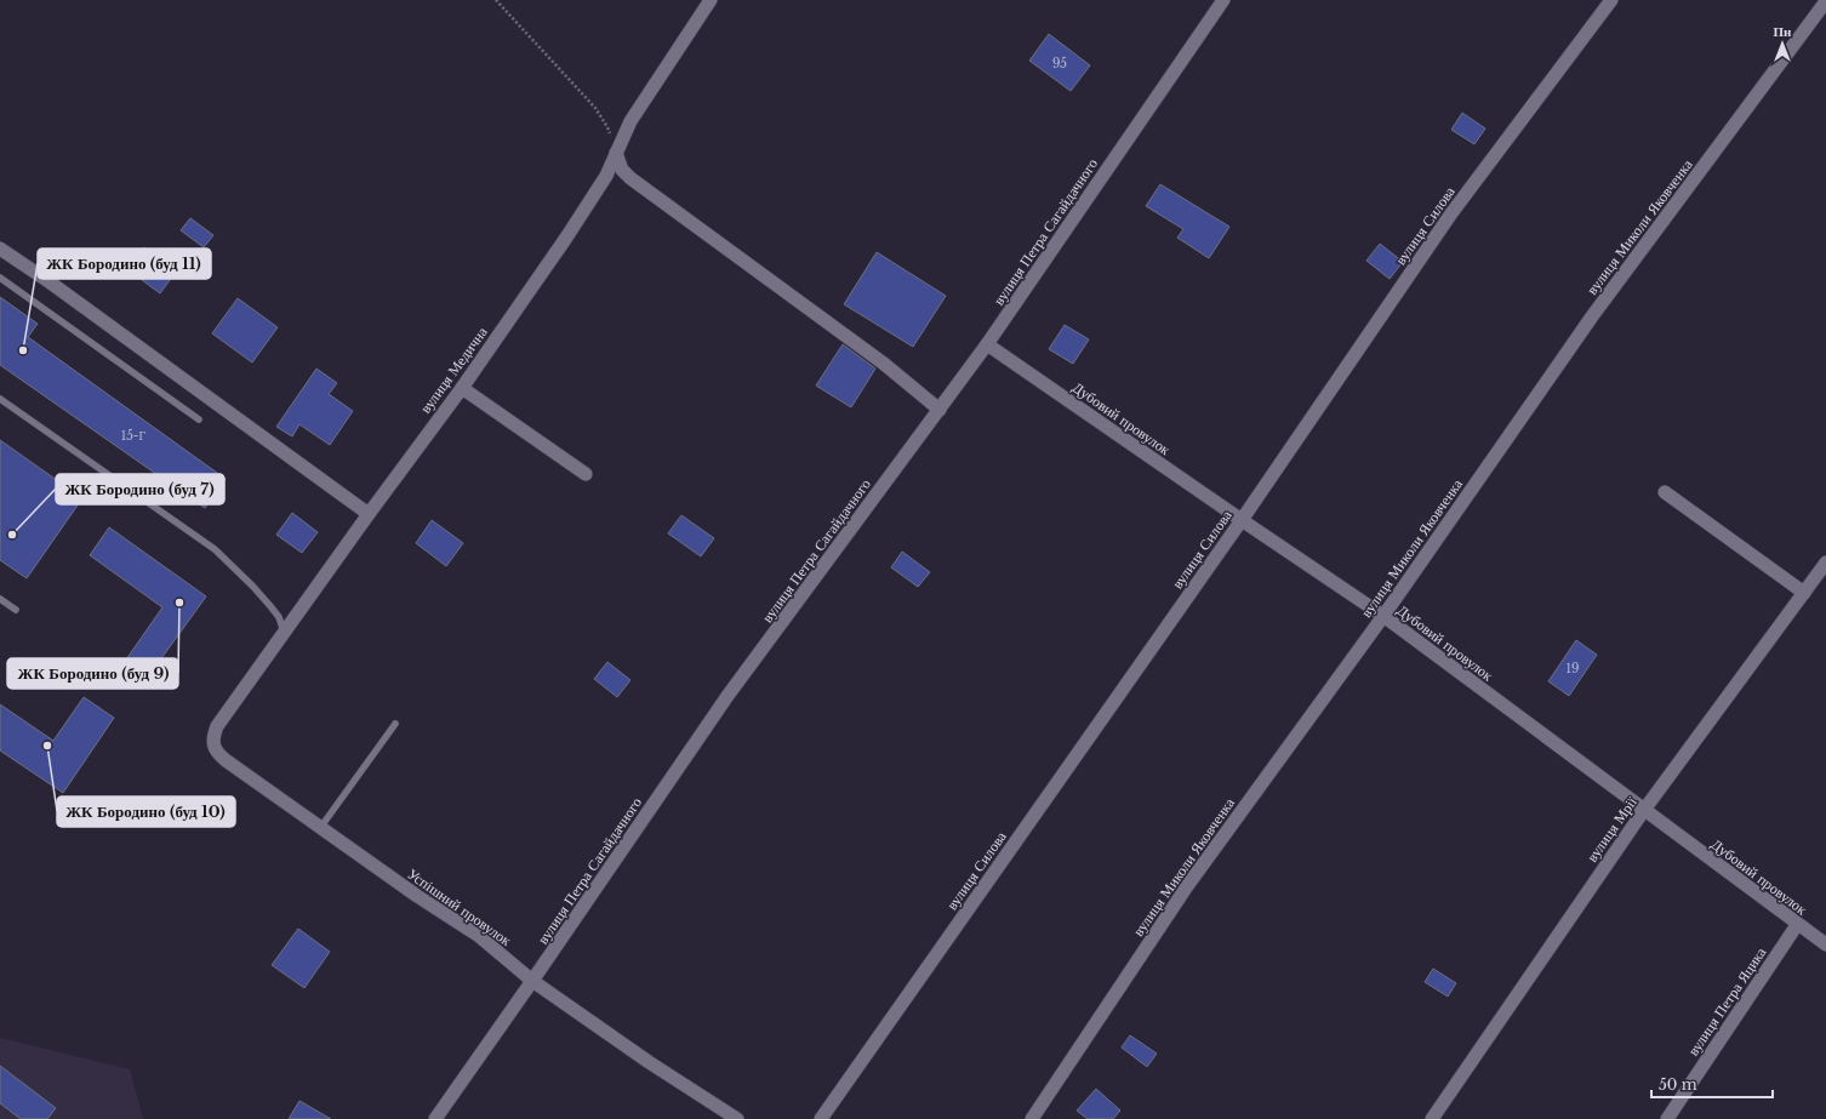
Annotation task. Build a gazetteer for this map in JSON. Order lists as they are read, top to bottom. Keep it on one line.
{"streets":{"street":["вулиця Силова","вулиця Миколи Яковченка","вулиця Петра Сагайдачного","вулиця Медична","Дубовий провулок","вулиця Мрії","Успішний провулок","вулиця Петра Яцика"]},"crossings":[["вулиця Силова","Дубовий провулок"],["вулиця Миколи Яковченка","Дубовий провулок"],["вулиця Петра Сагайдачного","Дубовий провулок"],["вулиця Петра Сагайдачного","Успішний провулок"],["вулиця Медична","Успішний провулок"],["Дубовий провулок","вулиця Мрії"],["Дубовий провулок","вулиця Петра Яцика"]],"places":["ЖК Бородино (буд 11)","ЖК Бородино (буд 7)","ЖК Бородино (буд 9)","ЖК Бородино (буд 10)"],"house_numbers":["95","15-Г","19"],"scale_bar":"50 m","north":"top"}
